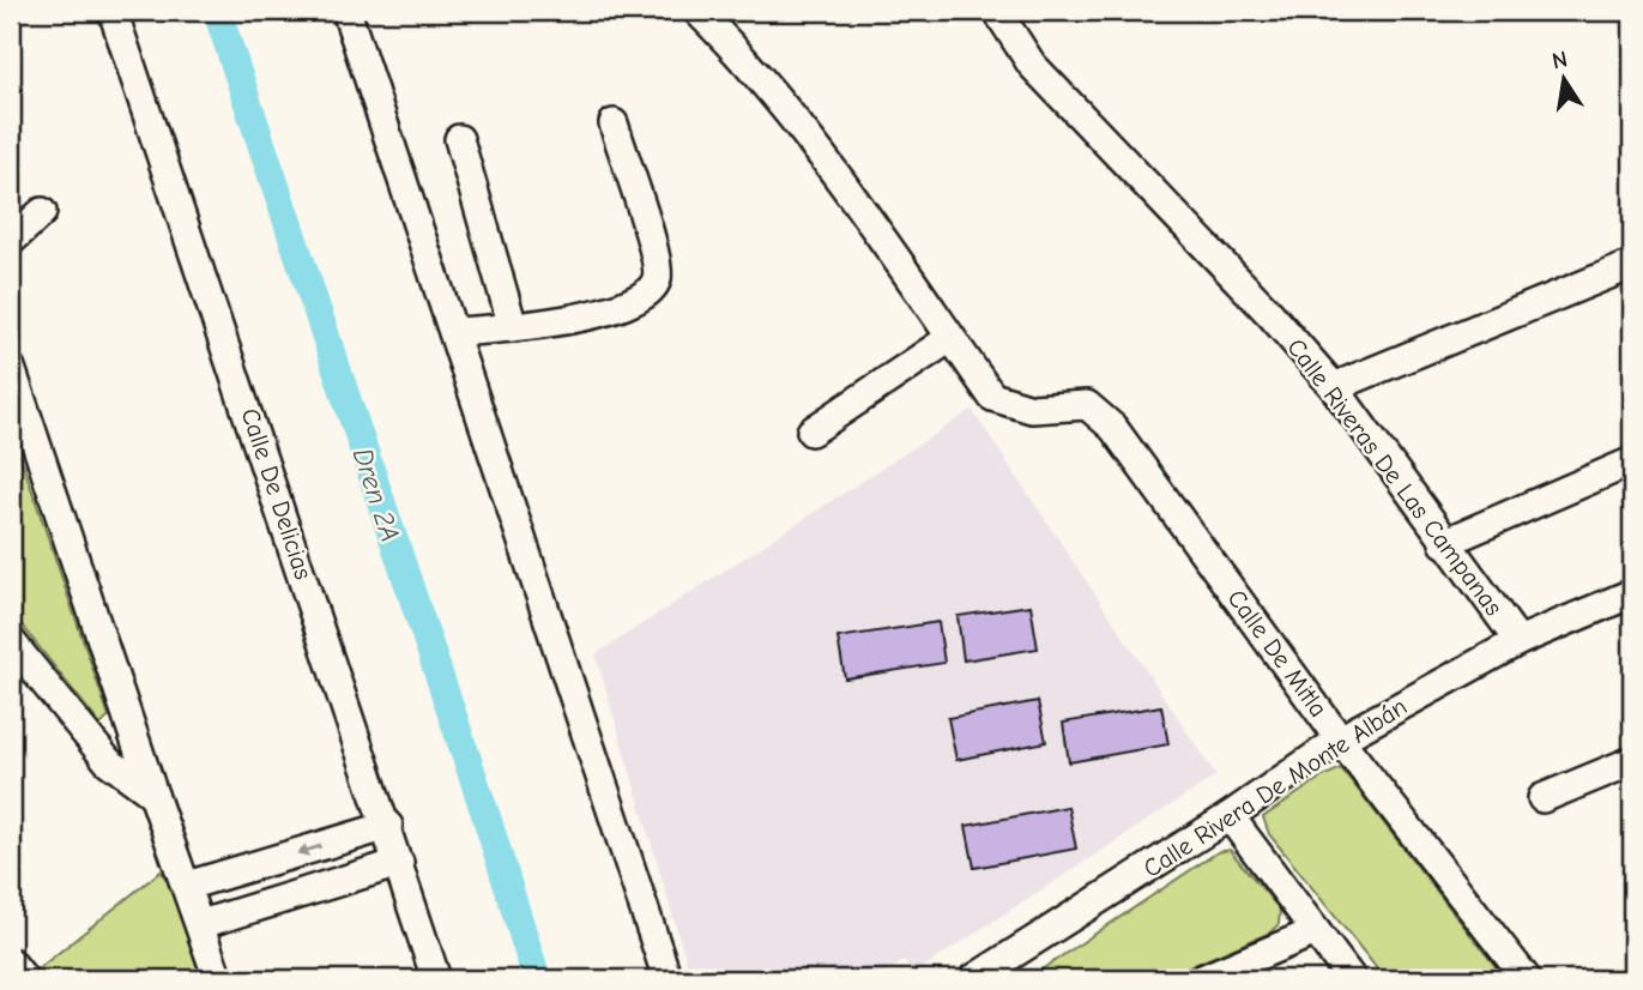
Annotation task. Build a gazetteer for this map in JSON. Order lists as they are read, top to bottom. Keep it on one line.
{"streets":{"street":["Calle Riveras De Las Campanas","Calle De Delicias","Calle De Mitla","Calle Rivera De Monte Albán"]},"crossings":[["Calle Riveras De Las Campanas","Calle Rivera De Monte Albán"],["Calle De Mitla","Calle Rivera De Monte Albán"]],"water":["Dren 2A"],"north":"top"}
